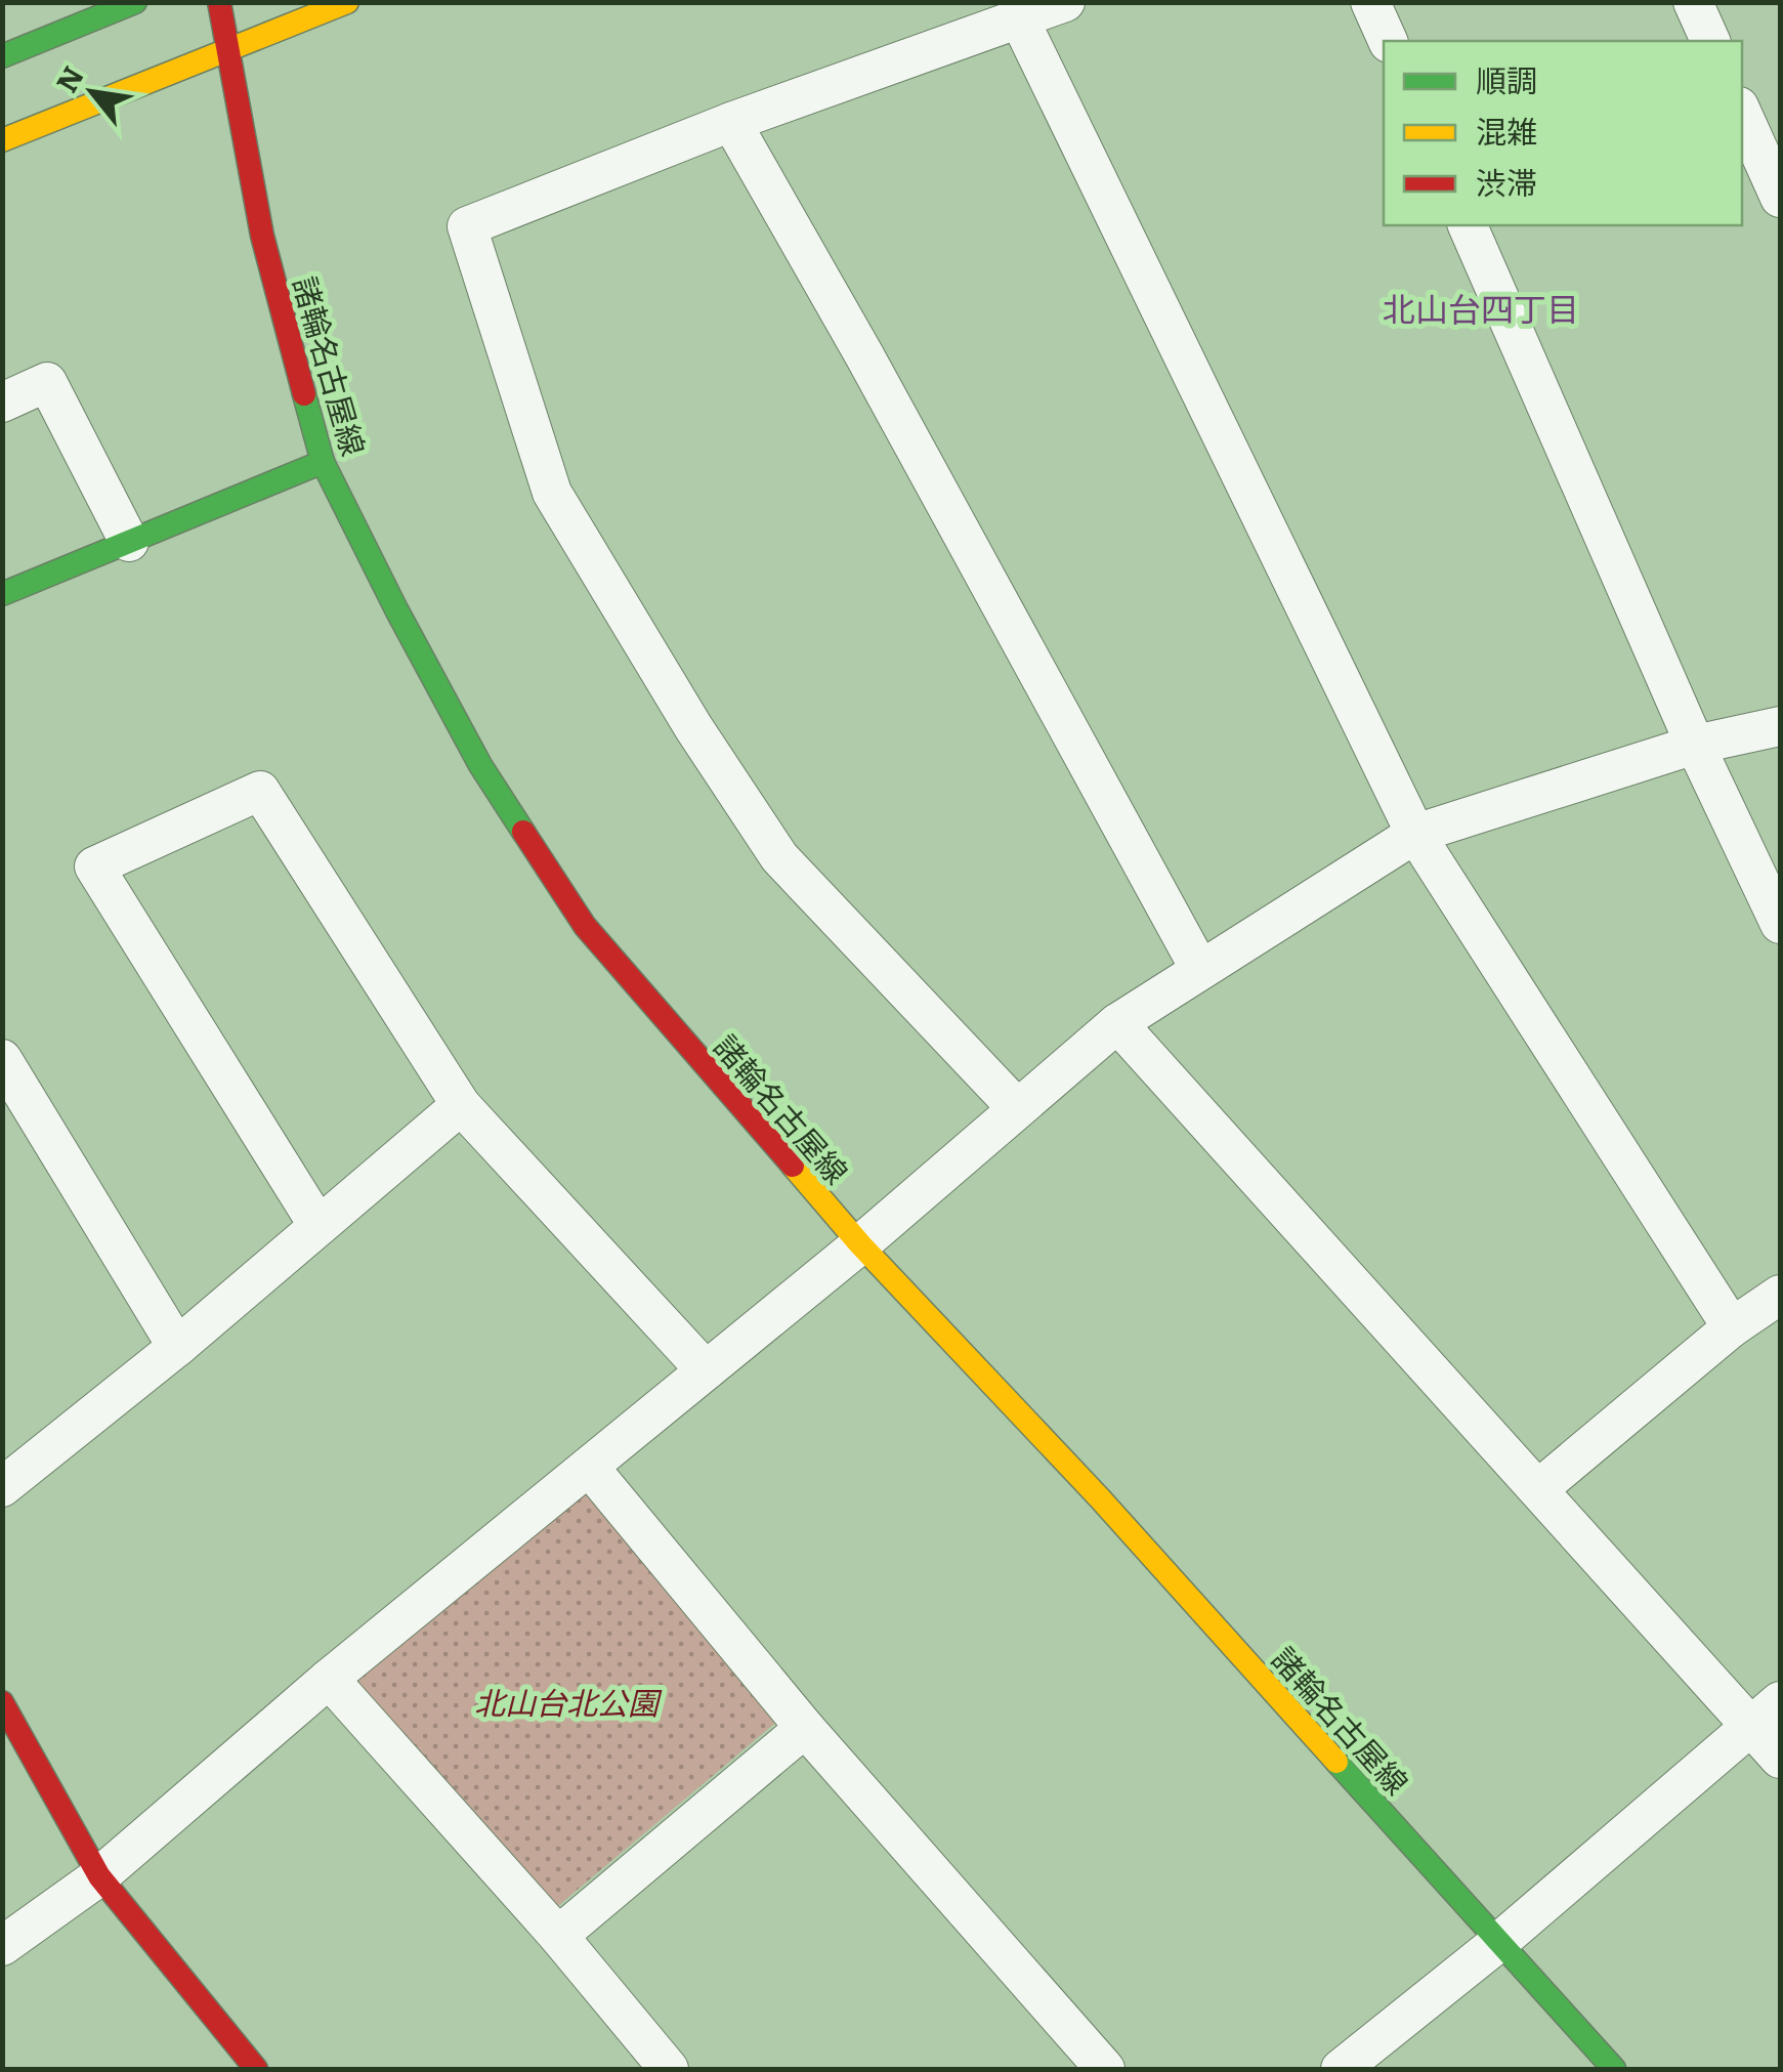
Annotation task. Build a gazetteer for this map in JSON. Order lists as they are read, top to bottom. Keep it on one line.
{"streets":{"main road":["諸輪名古屋線"]},"districts":["北山台四丁目"],"parks":["北山台北公園"],"legend":["順調","混雑","渋滞"],"north":"top left"}
